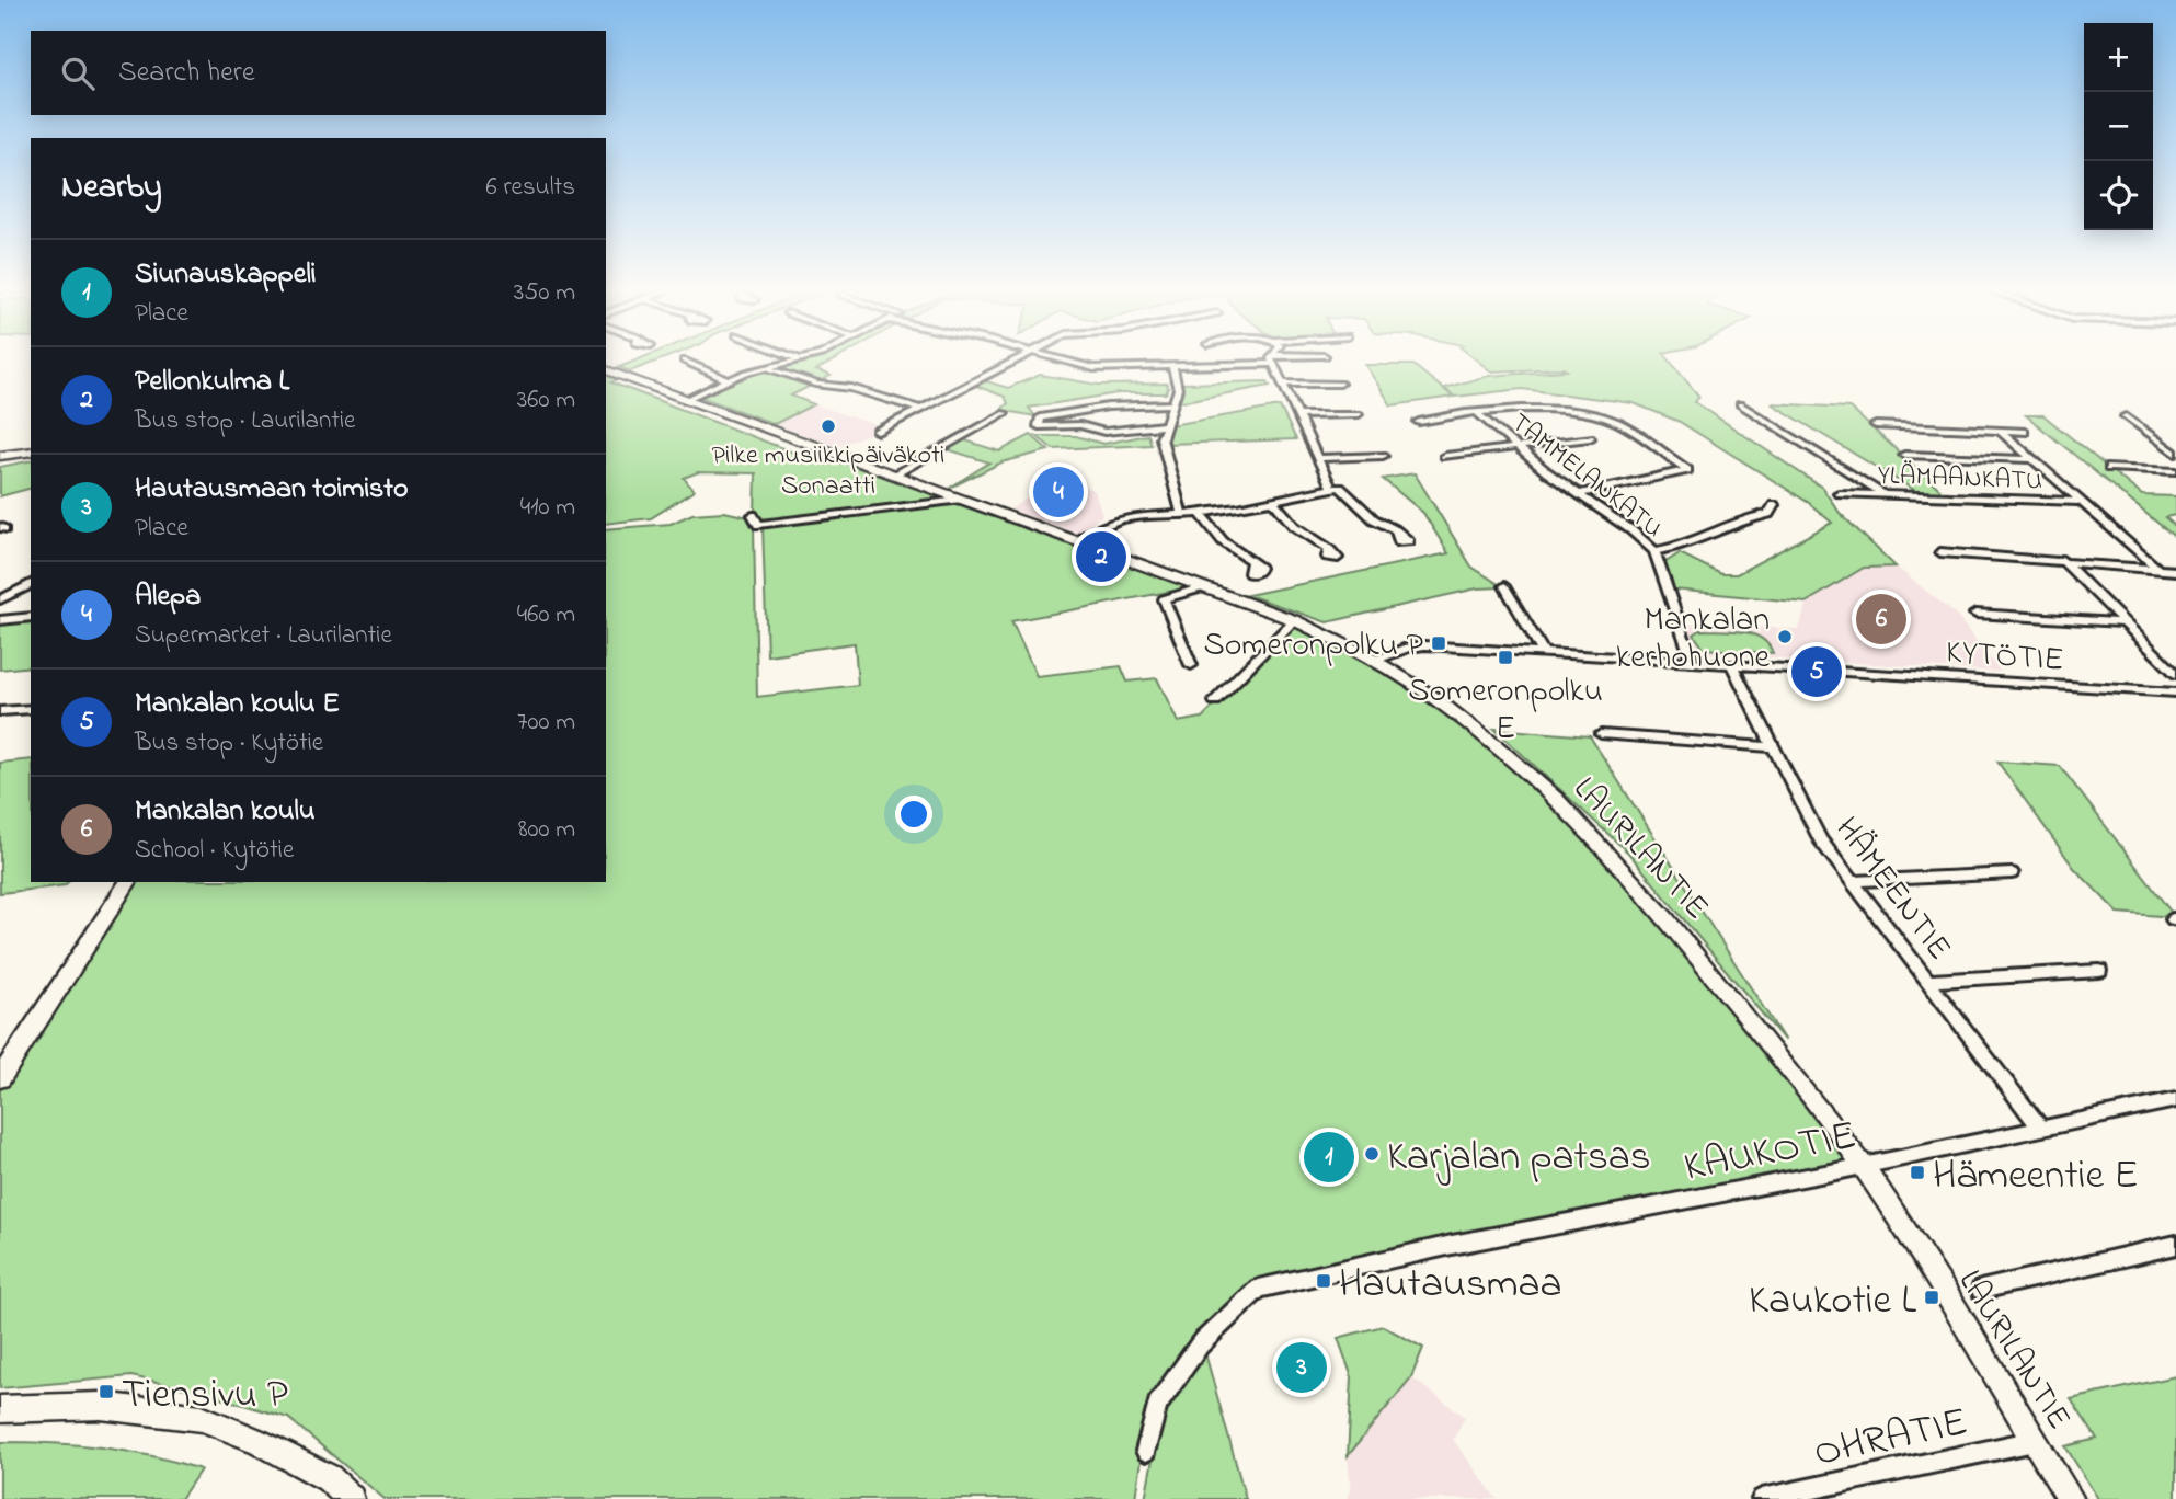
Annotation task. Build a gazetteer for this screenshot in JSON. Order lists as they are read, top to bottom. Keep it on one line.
{"streets":{"street":["TAMMELANKATU","YLÄMAANKATU","KYTÖTIE","LAURILANTIE","HÄMEENTIE","KAUKOTIE","OHRATIE"]},"crossings":[["TAMMELANKATU","KYTÖTIE"],["KYTÖTIE","LAURILANTIE"],["KYTÖTIE","HÄMEENTIE"],["LAURILANTIE","KAUKOTIE"],["LAURILANTIE","OHRATIE"],["HÄMEENTIE","KAUKOTIE"]],"places":{"other":["Pilke musiikkipäiväkoti Sonaatti","Mankalan kerhohuone","Karjalan patsas"],"transit":["Someronpolku P","Someronpolku E","Hämeentie E","Hautausmaa","Kaukotie L","Tiensivu P"]},"page":{"map_buttons":["+","−"],"search":"Search here","heading":["Nearby","6 results"],"list":[{"mark":"1","name":"Siunauskappeli","note":"Place","value":"350 m"},{"mark":"2","name":"Pellonkulma L","note":"Bus stop · Laurilantie","value":"360 m"},{"mark":"3","name":"Hautausmaan toimisto","note":"Place","value":"410 m"},{"mark":"4","name":"Alepa","note":"Supermarket · Laurilantie","value":"460 m"},{"mark":"5","name":"Mankalan koulu E","note":"Bus stop · Kytötie","value":"700 m"},{"mark":"6","name":"Mankalan koulu","note":"School · Kytötie","value":"800 m"}],"pins":["4","2","6","5","1","3"]}}
